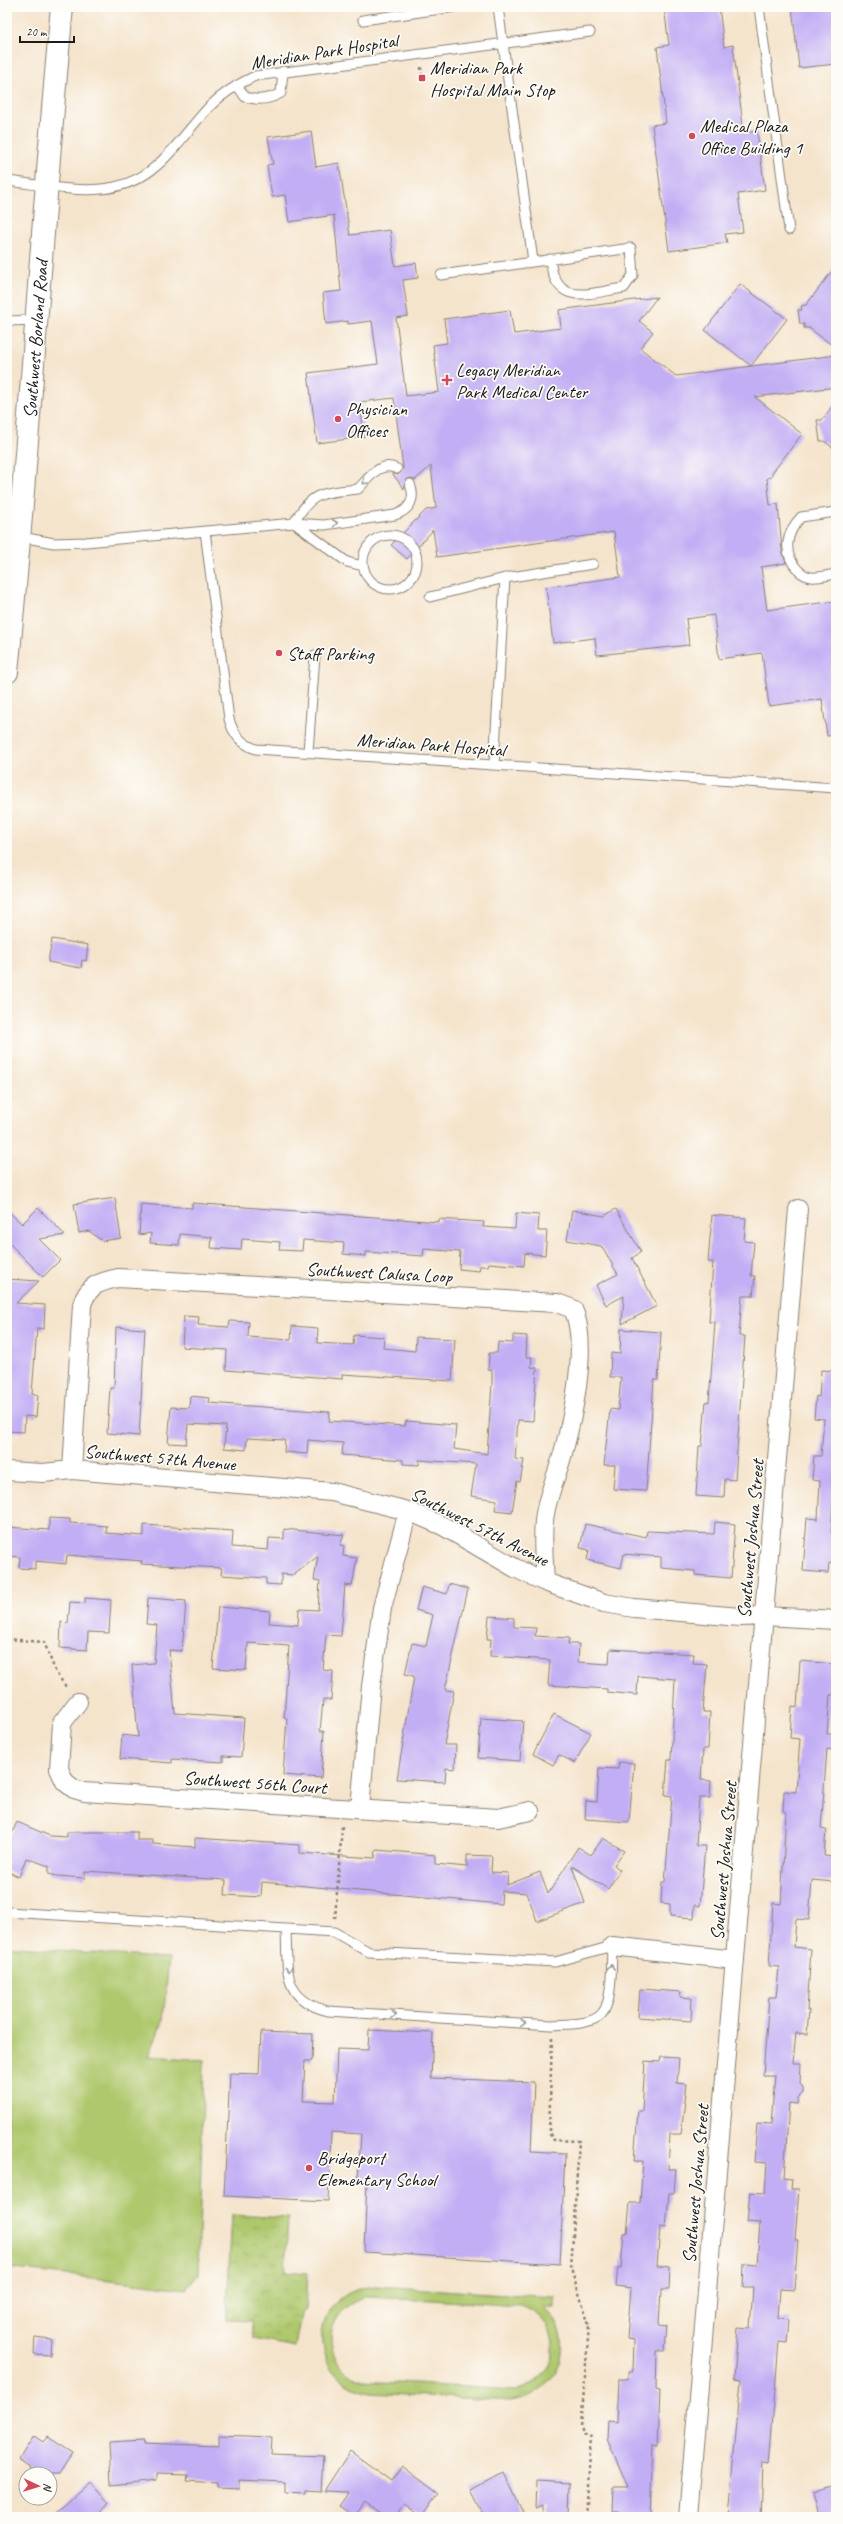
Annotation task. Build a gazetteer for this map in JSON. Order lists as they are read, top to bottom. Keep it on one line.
{"streets":{"main road":["Southwest Borland Road"],"street":["Southwest Calusa Loop","Southwest 57th Avenue","Southwest Joshua Street","Southwest 56th Court"],"lane":["Meridian Park Hospital"]},"crossings":[["Meridian Park Hospital","Southwest Borland Road"],["Southwest Calusa Loop","Southwest 57th Avenue"],["Southwest 57th Avenue","Southwest Joshua Street"]],"places":{"transit":["Meridian Park Hospital Main Stop"],"other":["Medical Plaza Office Building 1","Physician Offices","Staff Parking","Bridgeport Elementary School"],"health":["Legacy Meridian Park Medical Center"]},"scale_bar":"20 m","north":"right"}
